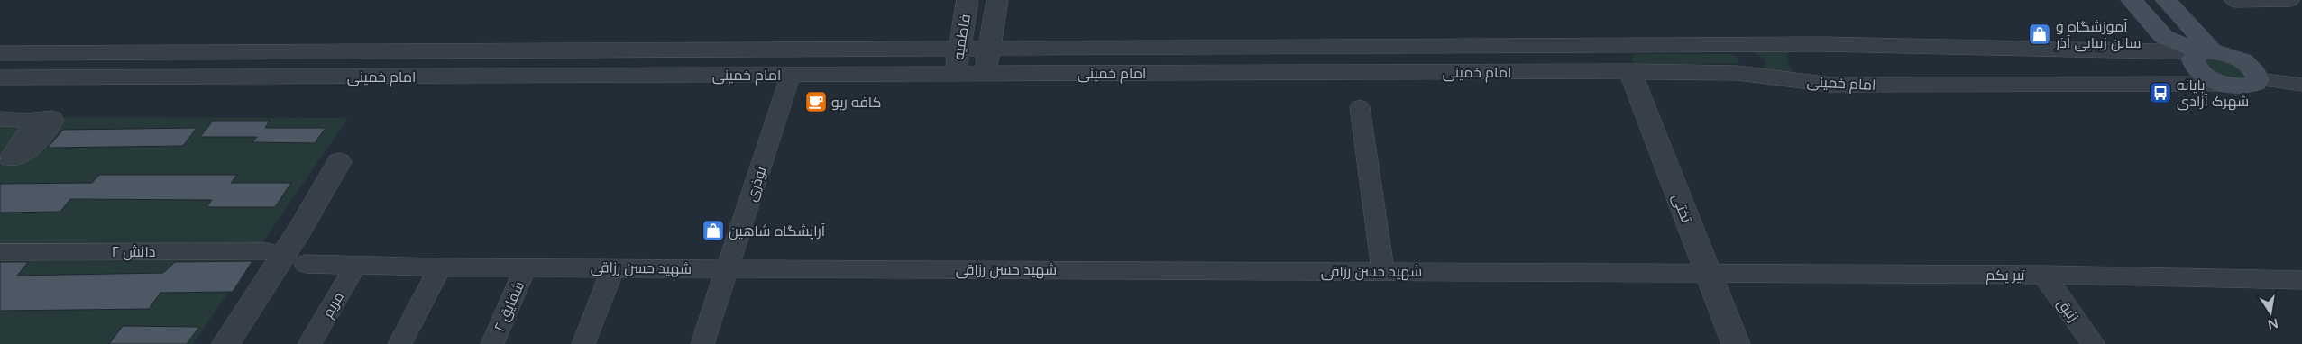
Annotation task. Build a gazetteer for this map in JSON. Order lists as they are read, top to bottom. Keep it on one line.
{"streets":{"street":["فاطمیه","امام خمینی","نوذری","تختی","دانش ۲","شهید حسن رزاقی","تیر یکم","مریم","شقایق ۲","زنبق"]},"crossings":[["فاطمیه","امام خمینی"],["امام خمینی","نوذری"],["امام خمینی","تختی"],["نوذری","شهید حسن رزاقی"],["تختی","شهید حسن رزاقی"],["تختی","تیر یکم"],["شهید حسن رزاقی","تیر یکم"],["شهید حسن رزاقی","مریم"],["شهید حسن رزاقی","شقایق ۲"],["تیر یکم","زنبق"]],"places":{"shop":["آموزشگاه و سالن زیبایی آذر","آرایشگاه شاهین"],"bus stop":["پایانه شهرک آزادی"],"cafe":["کافه ریو"]},"north":"bottom"}
